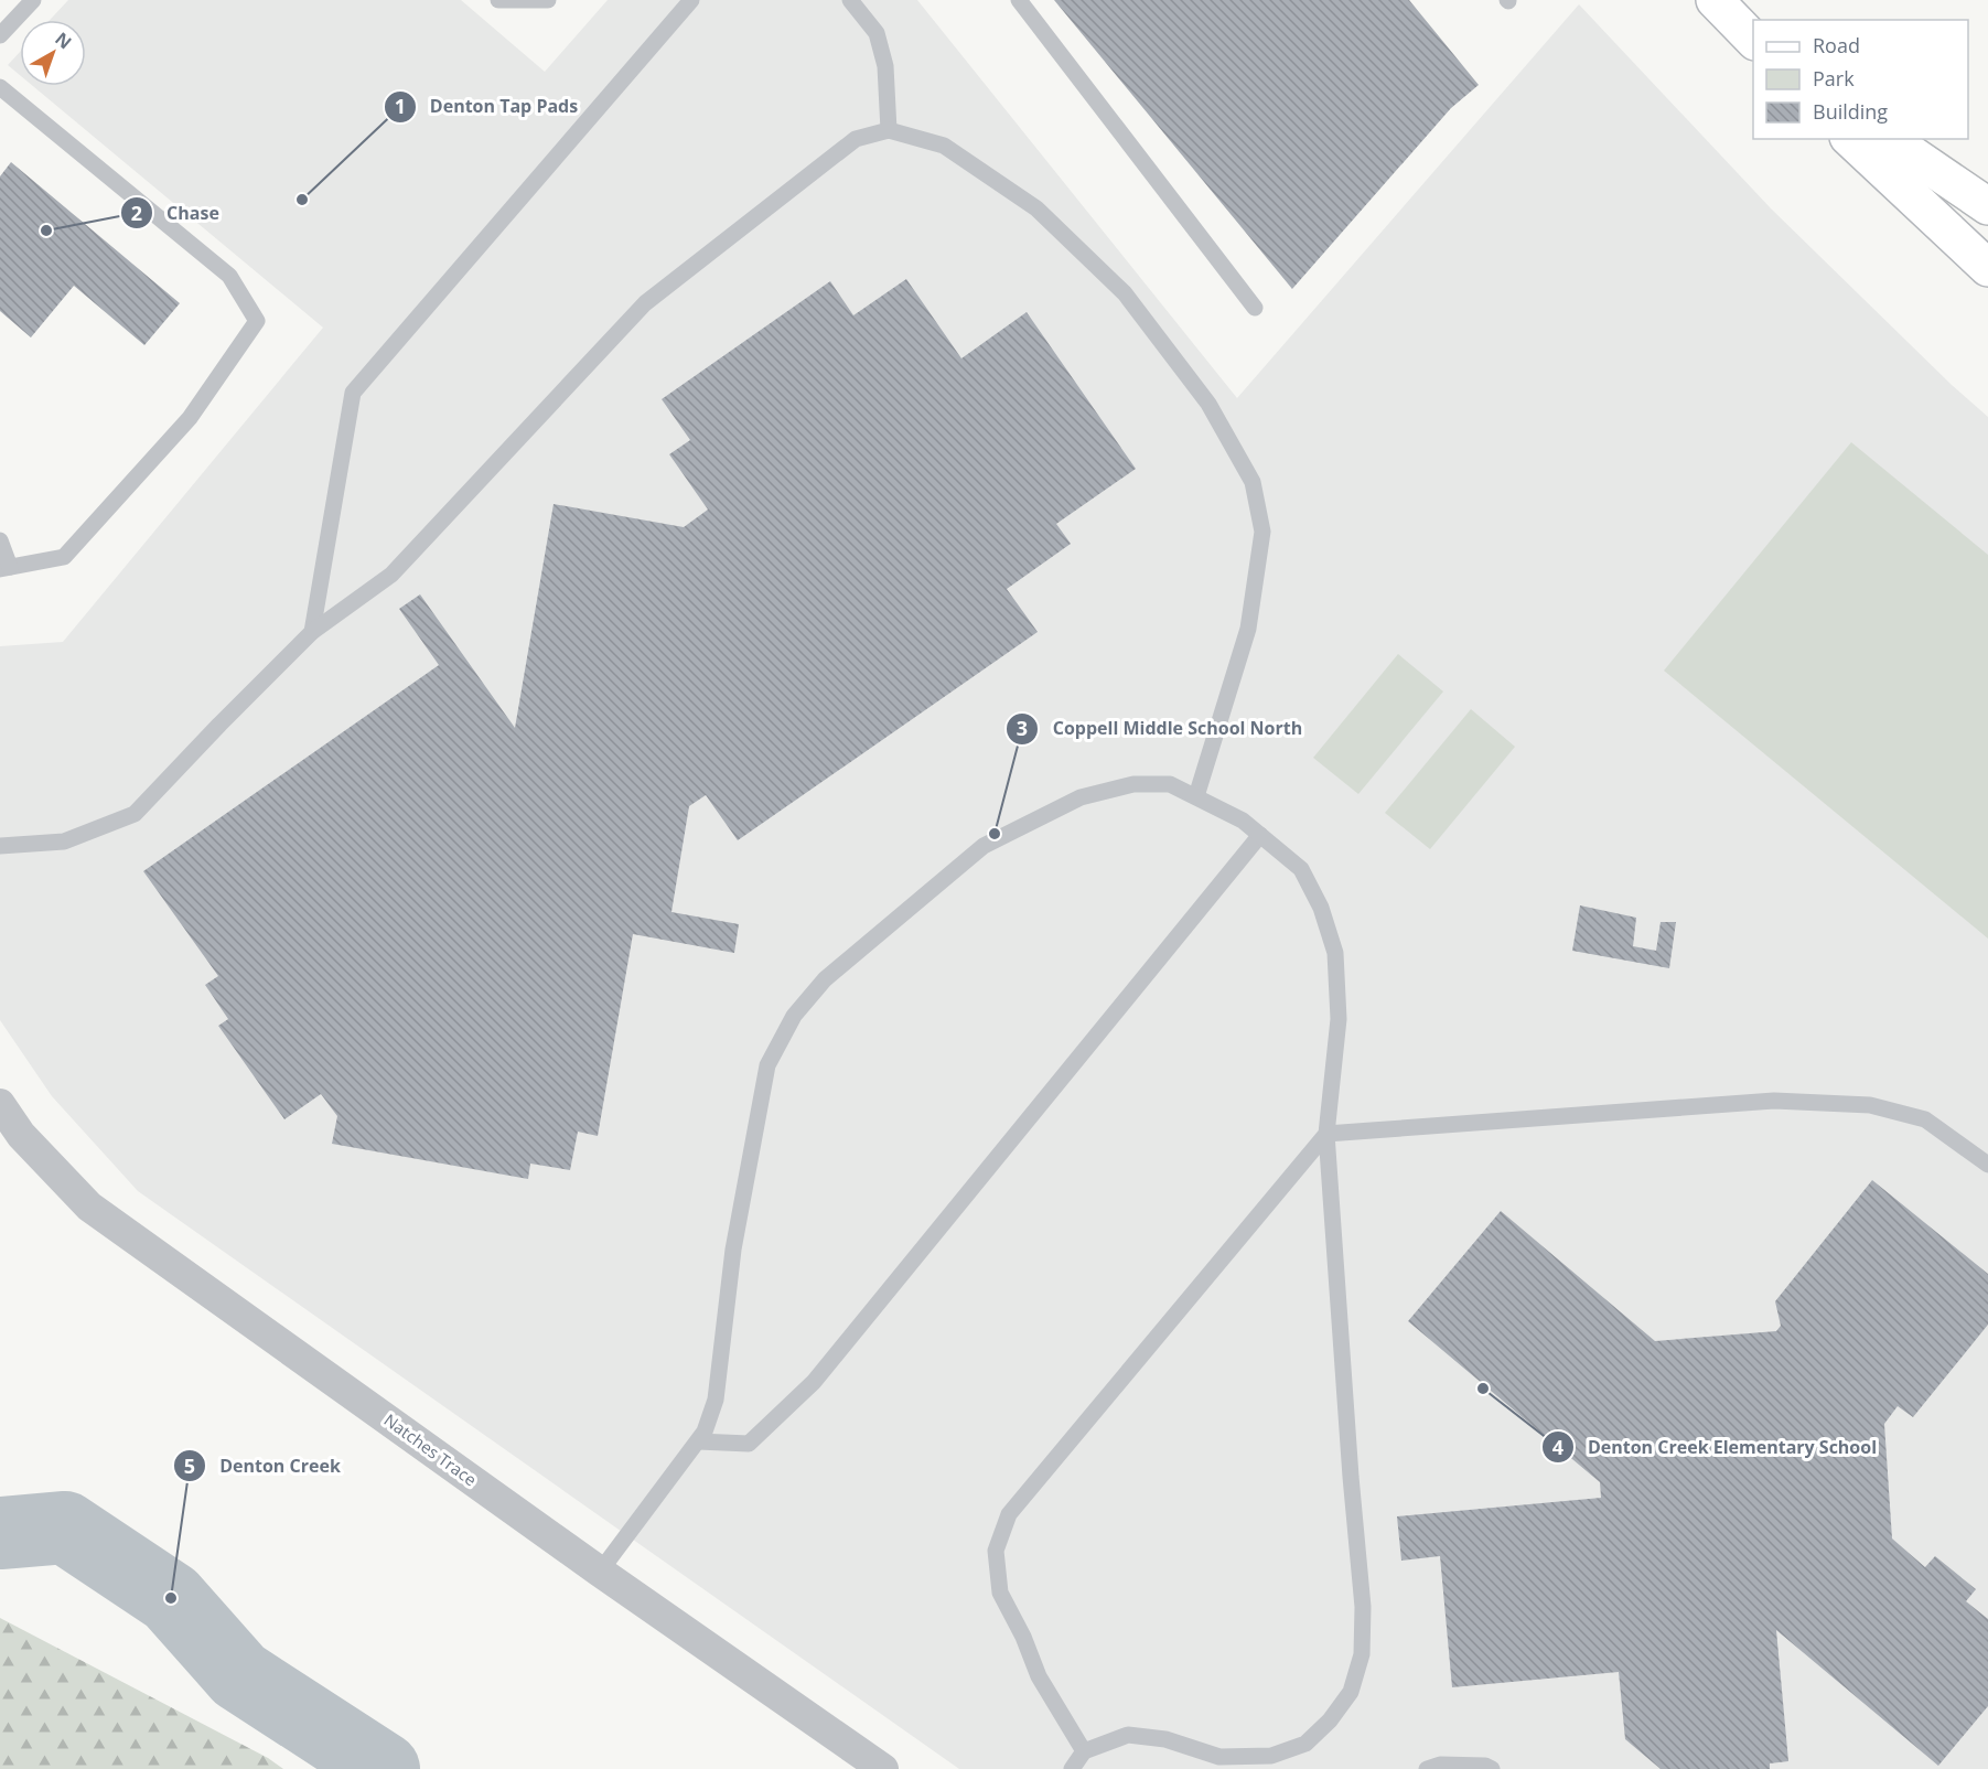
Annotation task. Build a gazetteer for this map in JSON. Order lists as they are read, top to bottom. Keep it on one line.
{"streets":{"street":["Natches Trace"]},"places":["Denton Tap Pads","Chase","Coppell Middle School North","Denton Creek Elementary School","Denton Creek"],"legend":["Road","Park","Building"],"north":"top right"}
